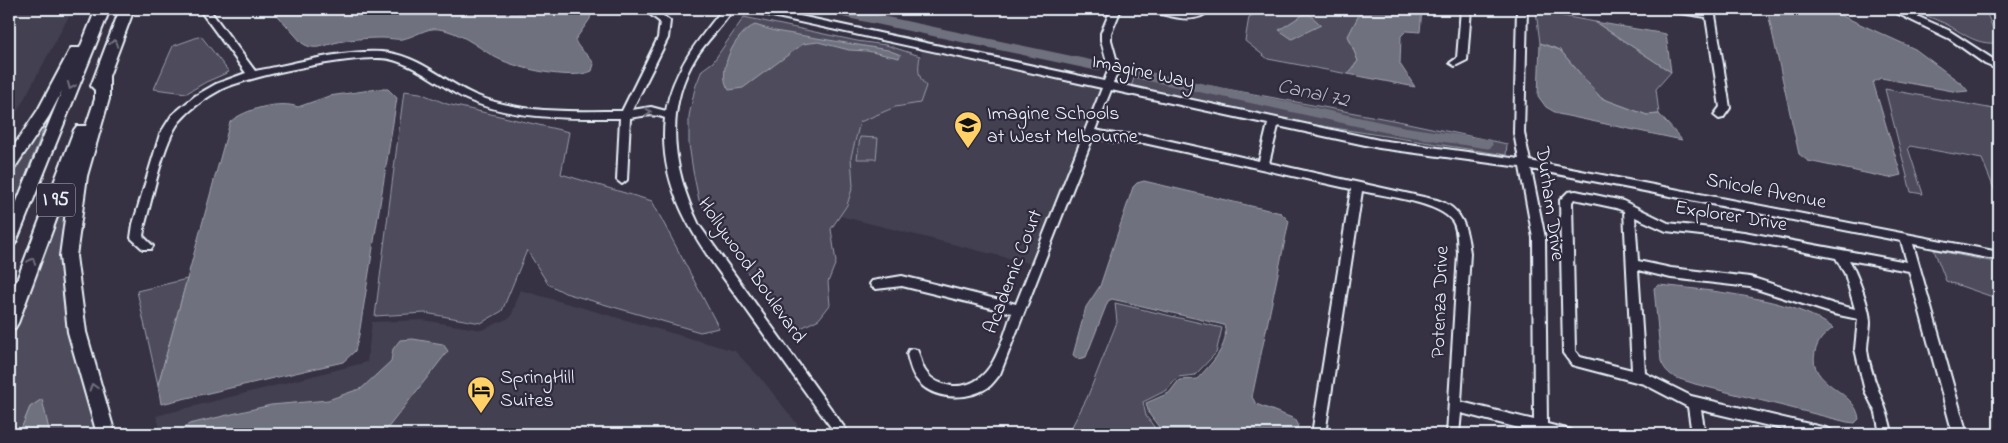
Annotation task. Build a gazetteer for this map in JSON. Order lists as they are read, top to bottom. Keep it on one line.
{"streets":{"highway":["I 95"],"street":["Imagine Way","Snicole Avenue","Durham Drive","Explorer Drive","Hollywood Boulevard","Academic Court","Potenza Drive"]},"crossings":[["Imagine Way","Snicole Avenue"],["Imagine Way","Durham Drive"],["Imagine Way","Academic Court"],["Snicole Avenue","Durham Drive"],["Academic Court","Potenza Drive"]],"water":["Canal 72"],"places":{"school or university":["Imagine Schools at West Melbourne"],"hotel":["SpringHill Suites"]}}
